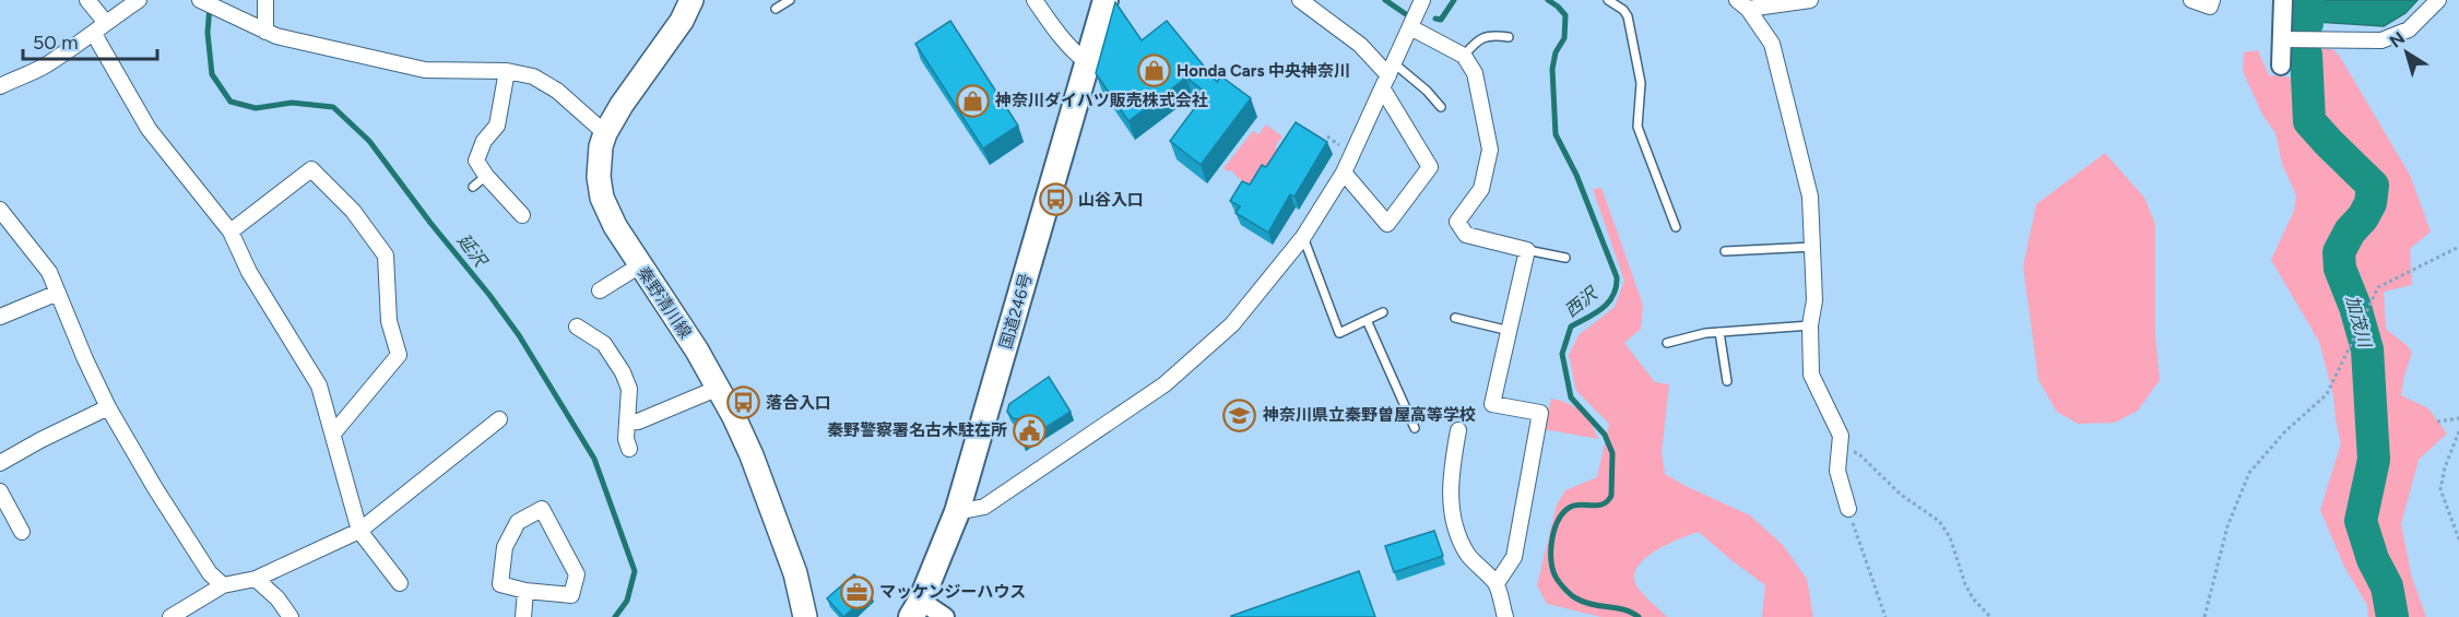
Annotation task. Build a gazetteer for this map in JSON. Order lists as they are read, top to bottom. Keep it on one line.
{"streets":{"highway":["国道246号"],"main road":["秦野清川線"]},"water":["延沢","西沢","加茂川"],"places":{"shop":["Honda Cars 中央神奈川","神奈川ダイハツ販売株式会社"],"bus stop":["山谷入口","落合入口"],"school or university":["神奈川県立秦野曽屋高等学校"],"public building":["秦野警察署名古木駐在所"],"office":["マッケンジーハウス"]},"scale_bar":"50 m","north":"top left"}
